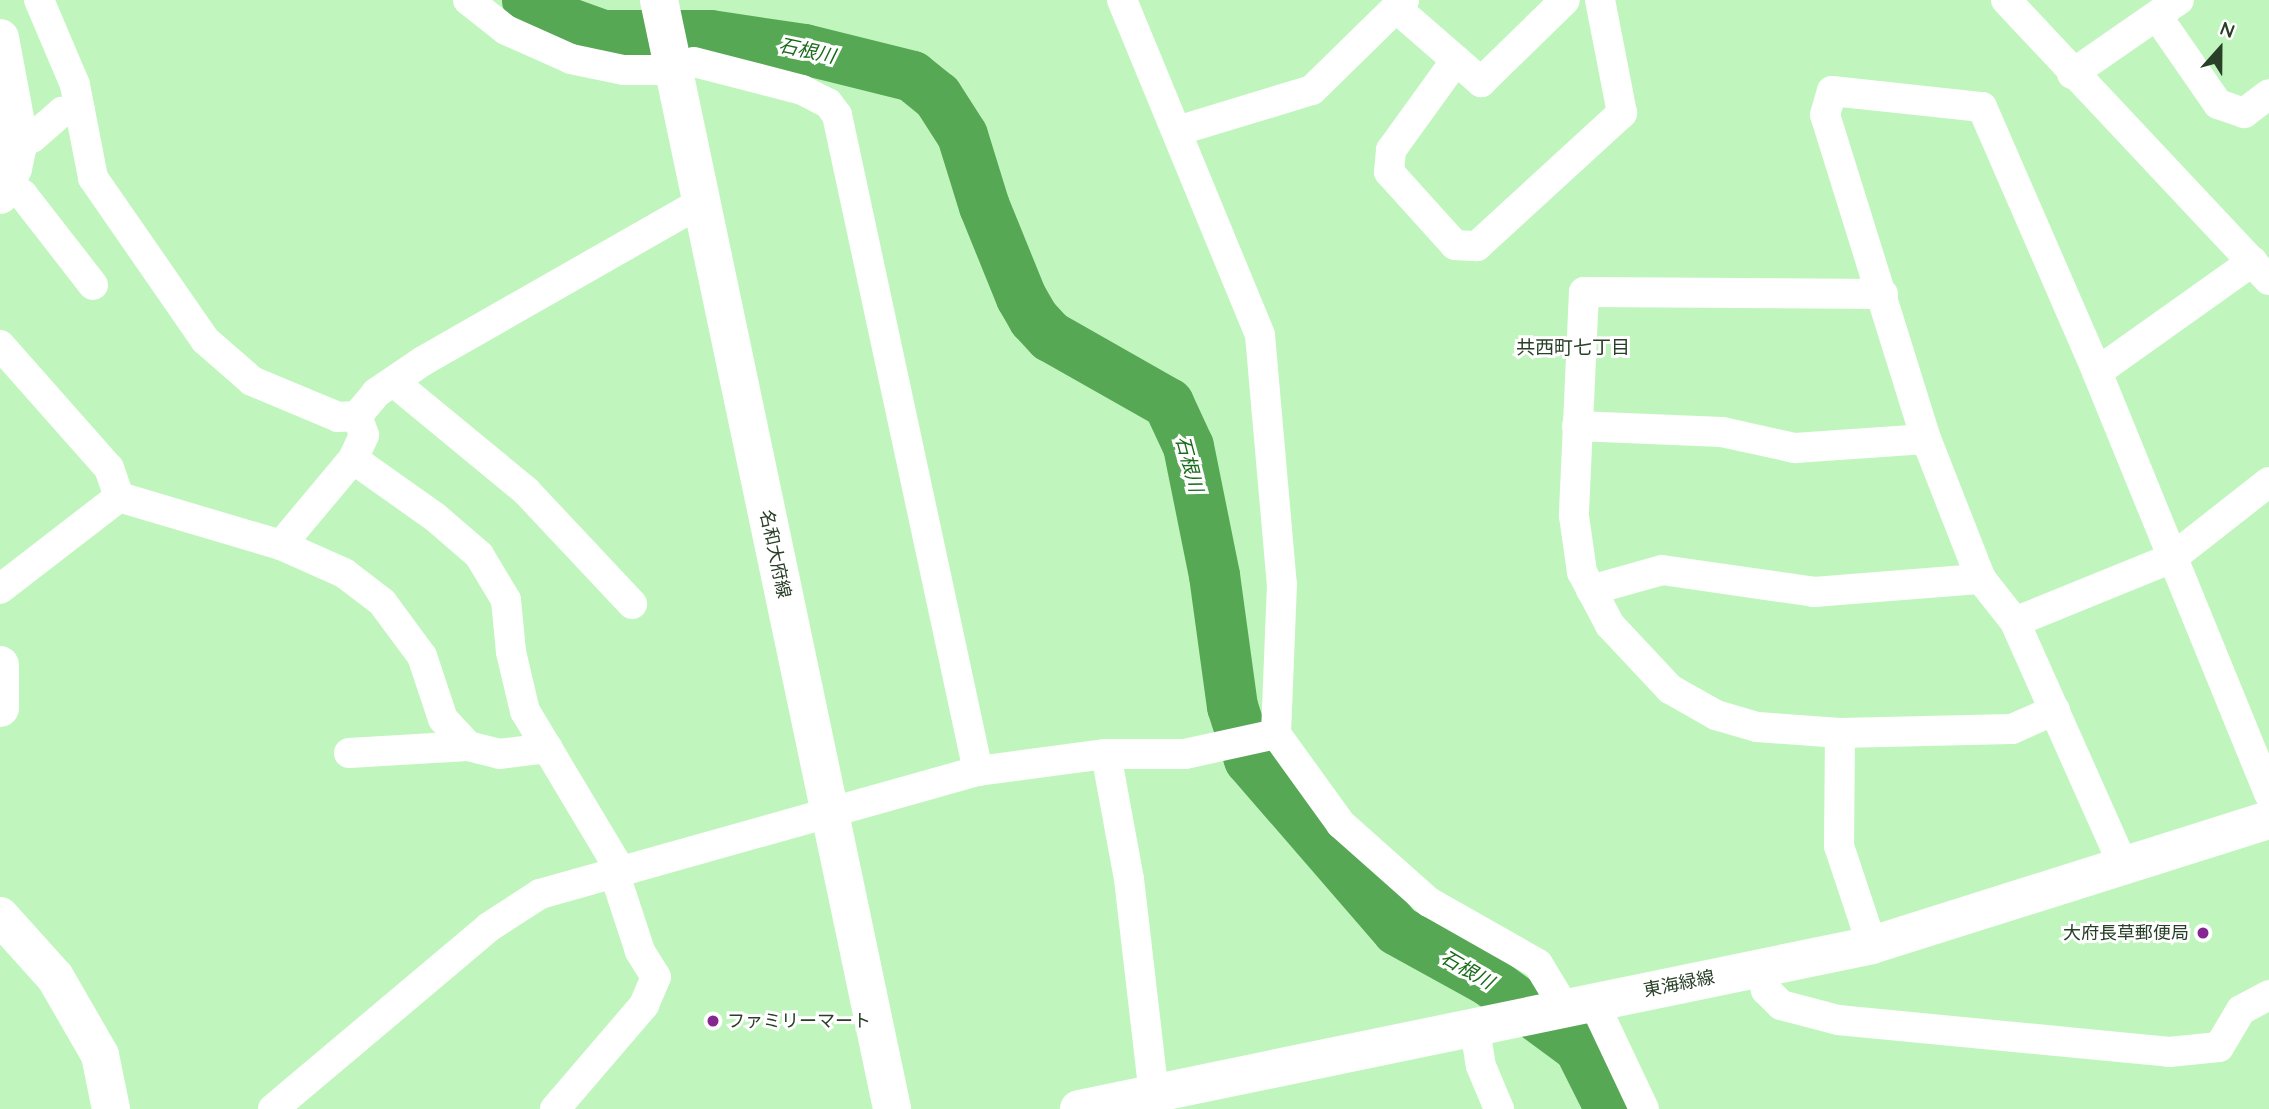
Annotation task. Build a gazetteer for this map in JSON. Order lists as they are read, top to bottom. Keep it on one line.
{"streets":{"main road":["名和大府線","東海緑線"]},"districts":["共西町七丁目"],"water":["石根川"],"places":["大府長草郵便局","ファミリーマート"],"north":"top"}
